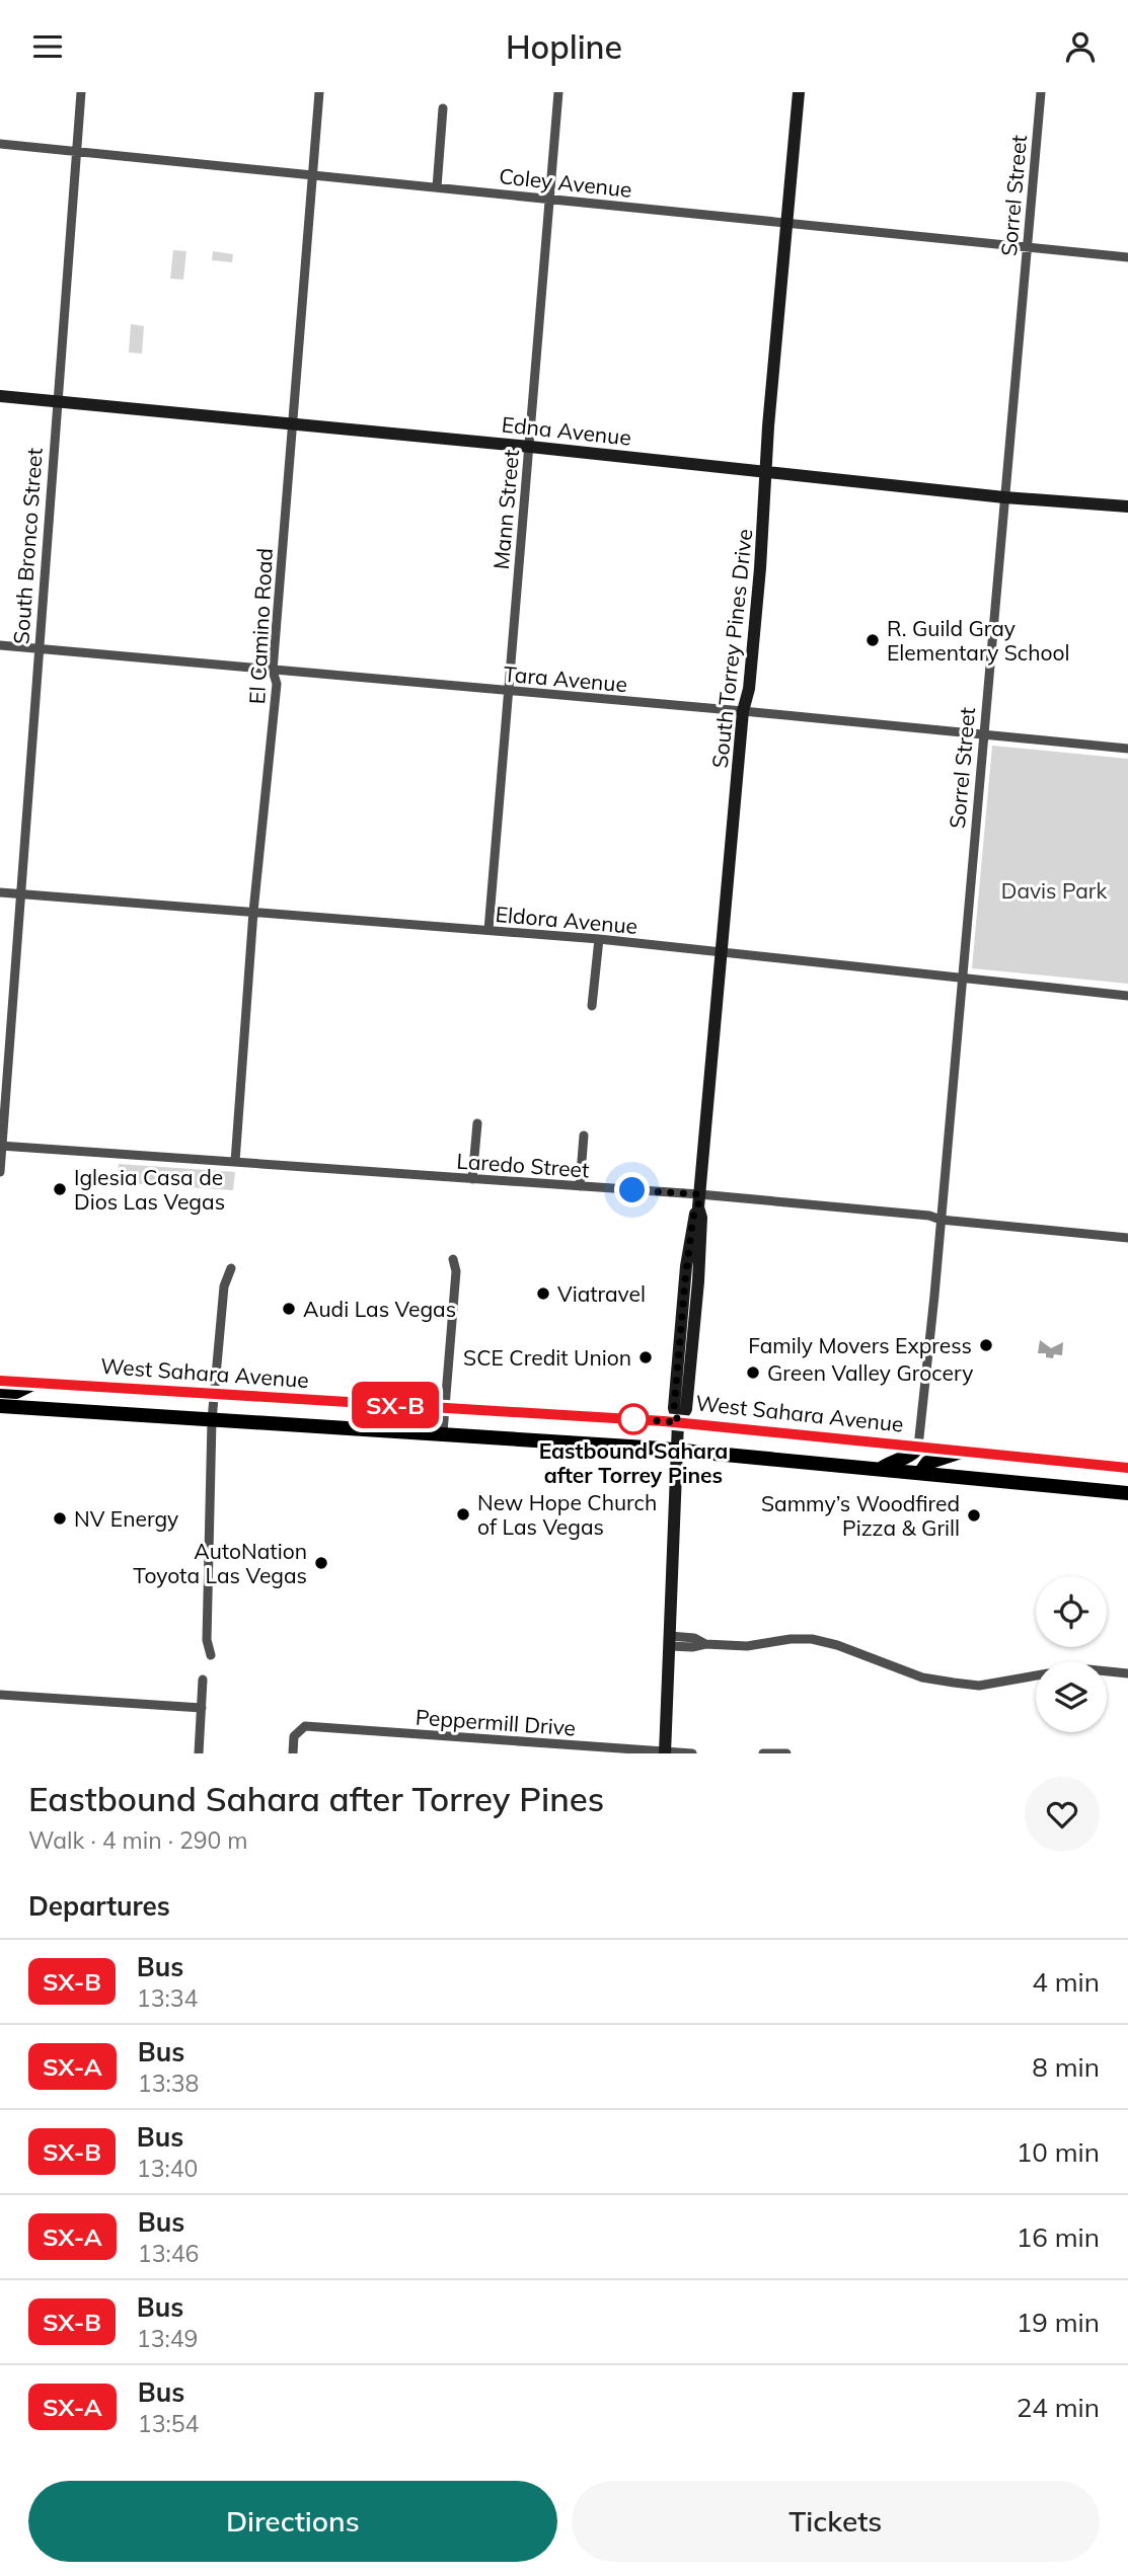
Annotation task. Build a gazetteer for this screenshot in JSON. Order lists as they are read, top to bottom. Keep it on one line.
{"streets":{"main road":["West Sahara Avenue"],"street":["Coley Avenue","Sorrel Street","Edna Avenue","Mann Street","South Bronco Street","El Camino Road","South Torrey Pines Drive","Tara Avenue","Eldora Avenue","Laredo Street","Peppermill Drive"]},"crossings":[["Coley Avenue","Sorrel Street"],["Coley Avenue","Mann Street"],["Coley Avenue","South Bronco Street"],["Coley Avenue","El Camino Road"],["Coley Avenue","South Torrey Pines Drive"],["Sorrel Street","Edna Avenue"],["Sorrel Street","Tara Avenue"],["Sorrel Street","Eldora Avenue"],["Sorrel Street","Laredo Street"],["Sorrel Street","West Sahara Avenue"],["Edna Avenue","Mann Street"],["Edna Avenue","South Bronco Street"],["Edna Avenue","El Camino Road"],["Edna Avenue","South Torrey Pines Drive"],["Mann Street","Tara Avenue"],["Mann Street","Eldora Avenue"],["South Bronco Street","Tara Avenue"],["South Bronco Street","Eldora Avenue"],["South Bronco Street","Laredo Street"],["El Camino Road","Tara Avenue"],["El Camino Road","Eldora Avenue"],["El Camino Road","Laredo Street"],["South Torrey Pines Drive","Tara Avenue"],["South Torrey Pines Drive","Eldora Avenue"],["South Torrey Pines Drive","Laredo Street"],["South Torrey Pines Drive","West Sahara Avenue"],["South Torrey Pines Drive","Peppermill Drive"]],"parks":["Davis Park"],"places":["R. Guild Gray Elementary School","Iglesia Casa de Dios Las Vegas","Viatravel","Audi Las Vegas","Family Movers Express","SCE Credit Union","Green Valley Grocery","Eastbound Sahara after Torrey Pines","New Hope Church of Las Vegas","Sammy’s Woodfired Pizza & Grill","NV Energy","AutoNation Toyota Las Vegas"],"lines":["bus line SX-B"],"page":{"header":"Hopline","on_map":"SX-B","heading":[["Eastbound Sahara after Torrey Pines","Walk · 4 min · 290 m"],"Departures"],"list":[{"mark":"SX-B","name":"Bus","note":"13:34","value":"4 min"},{"mark":"SX-A","name":"Bus","note":"13:38","value":"8 min"},{"mark":"SX-B","name":"Bus","note":"13:40","value":"10 min"},{"mark":"SX-A","name":"Bus","note":"13:46","value":"16 min"},{"mark":"SX-B","name":"Bus","note":"13:49","value":"19 min"},{"mark":"SX-A","name":"Bus","note":"13:54","value":"24 min"}],"buttons":["Directions","Tickets"]}}
